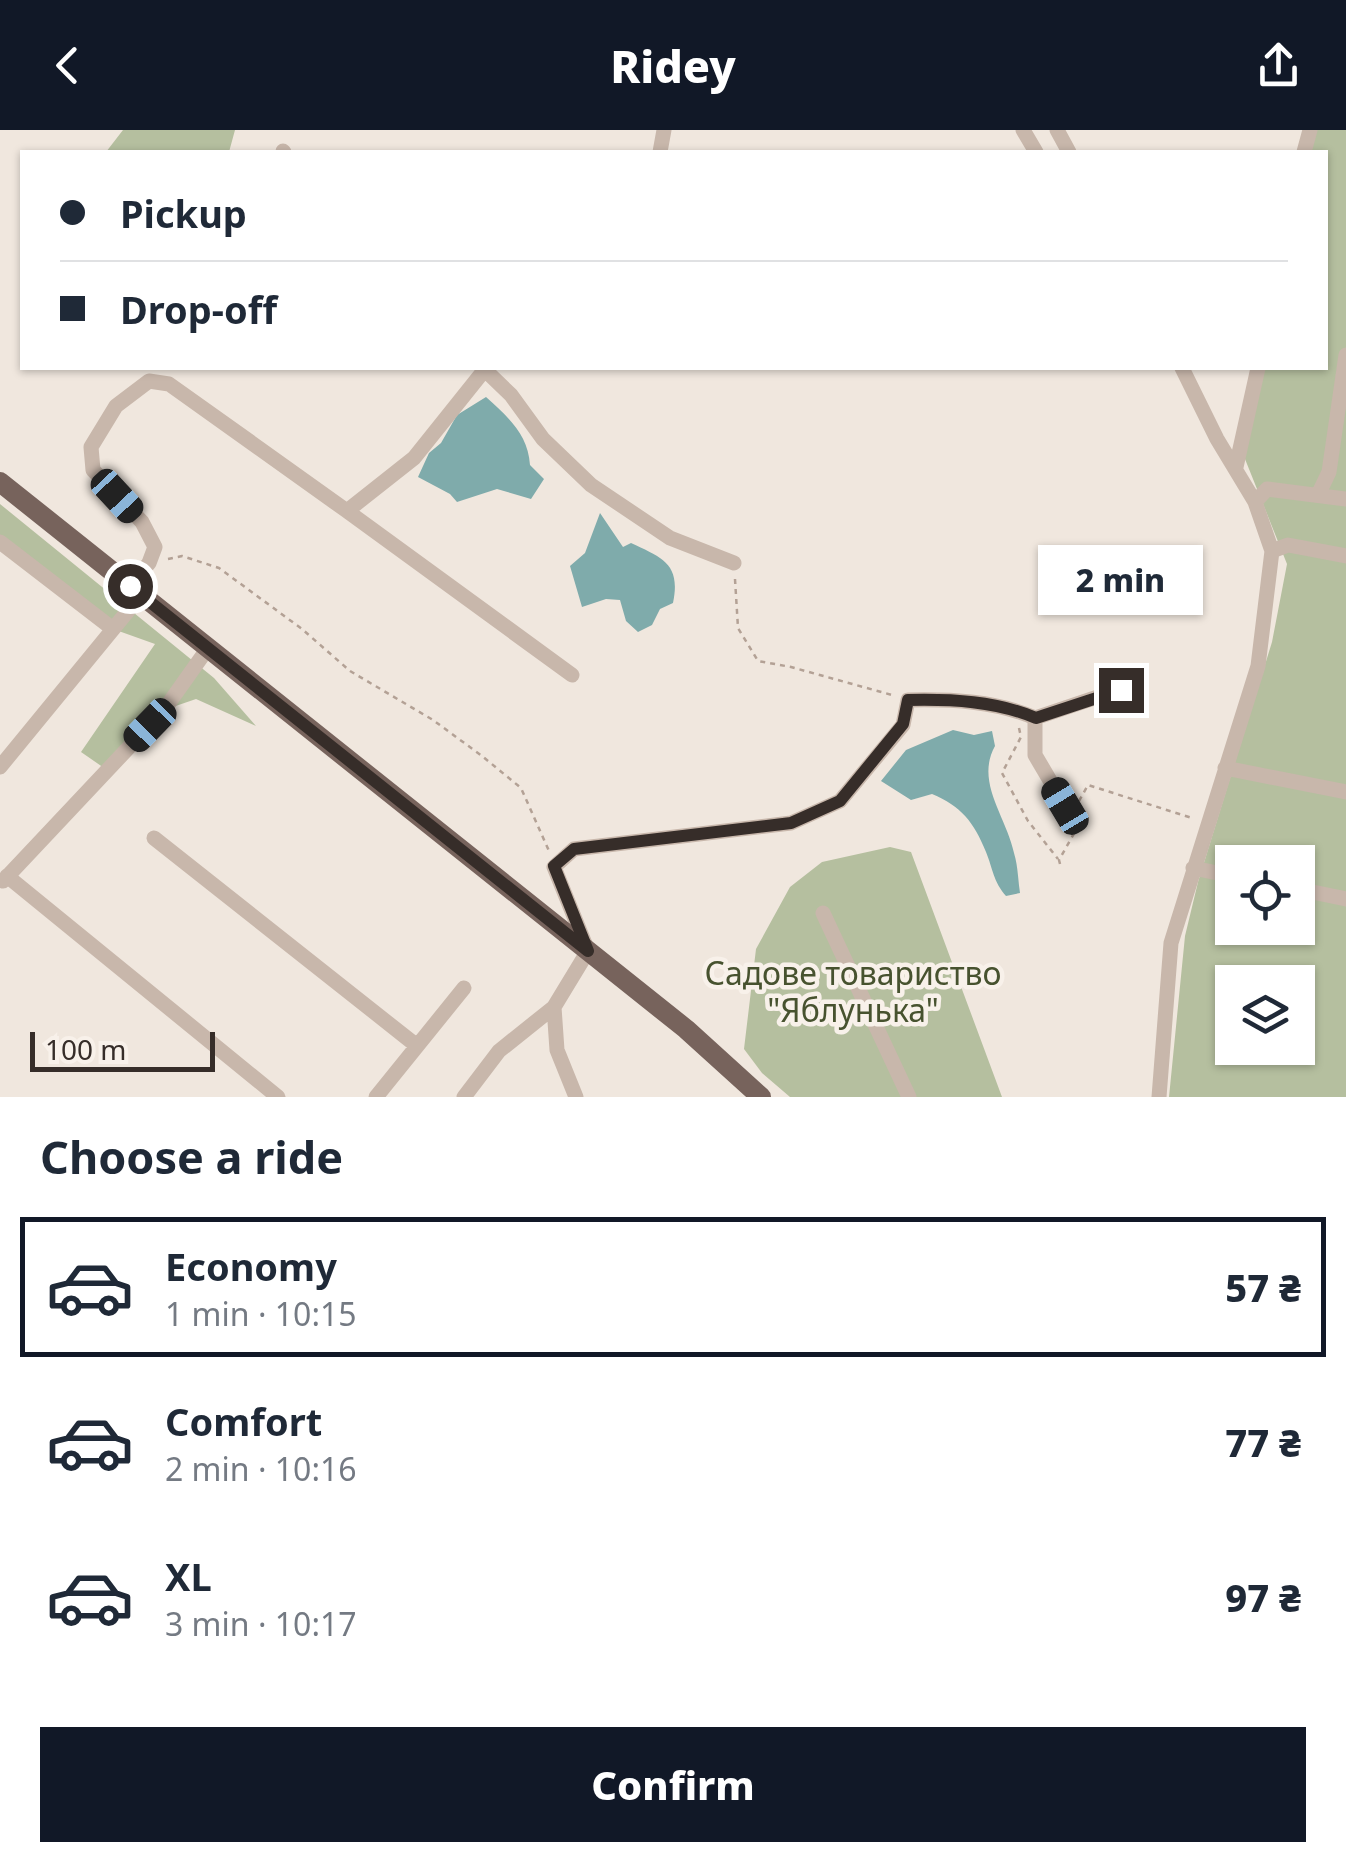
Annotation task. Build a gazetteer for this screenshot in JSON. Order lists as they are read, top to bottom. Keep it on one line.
{"parks":["Садове товариство \"Яблунька\""],"scale_bar":"100 m","page":{"header":"Ridey","banner":["Pickup","Drop-off"],"bubble":"2 min","scale":"100 m","heading":"Choose a ride","list":[{"name":"Economy","note":"1 min · 10:15","value":"57 ₴"},{"name":"Comfort","note":"2 min · 10:16","value":"77 ₴"},{"name":"XL","note":"3 min · 10:17","value":"97 ₴"}],"buttons":"Confirm"}}
